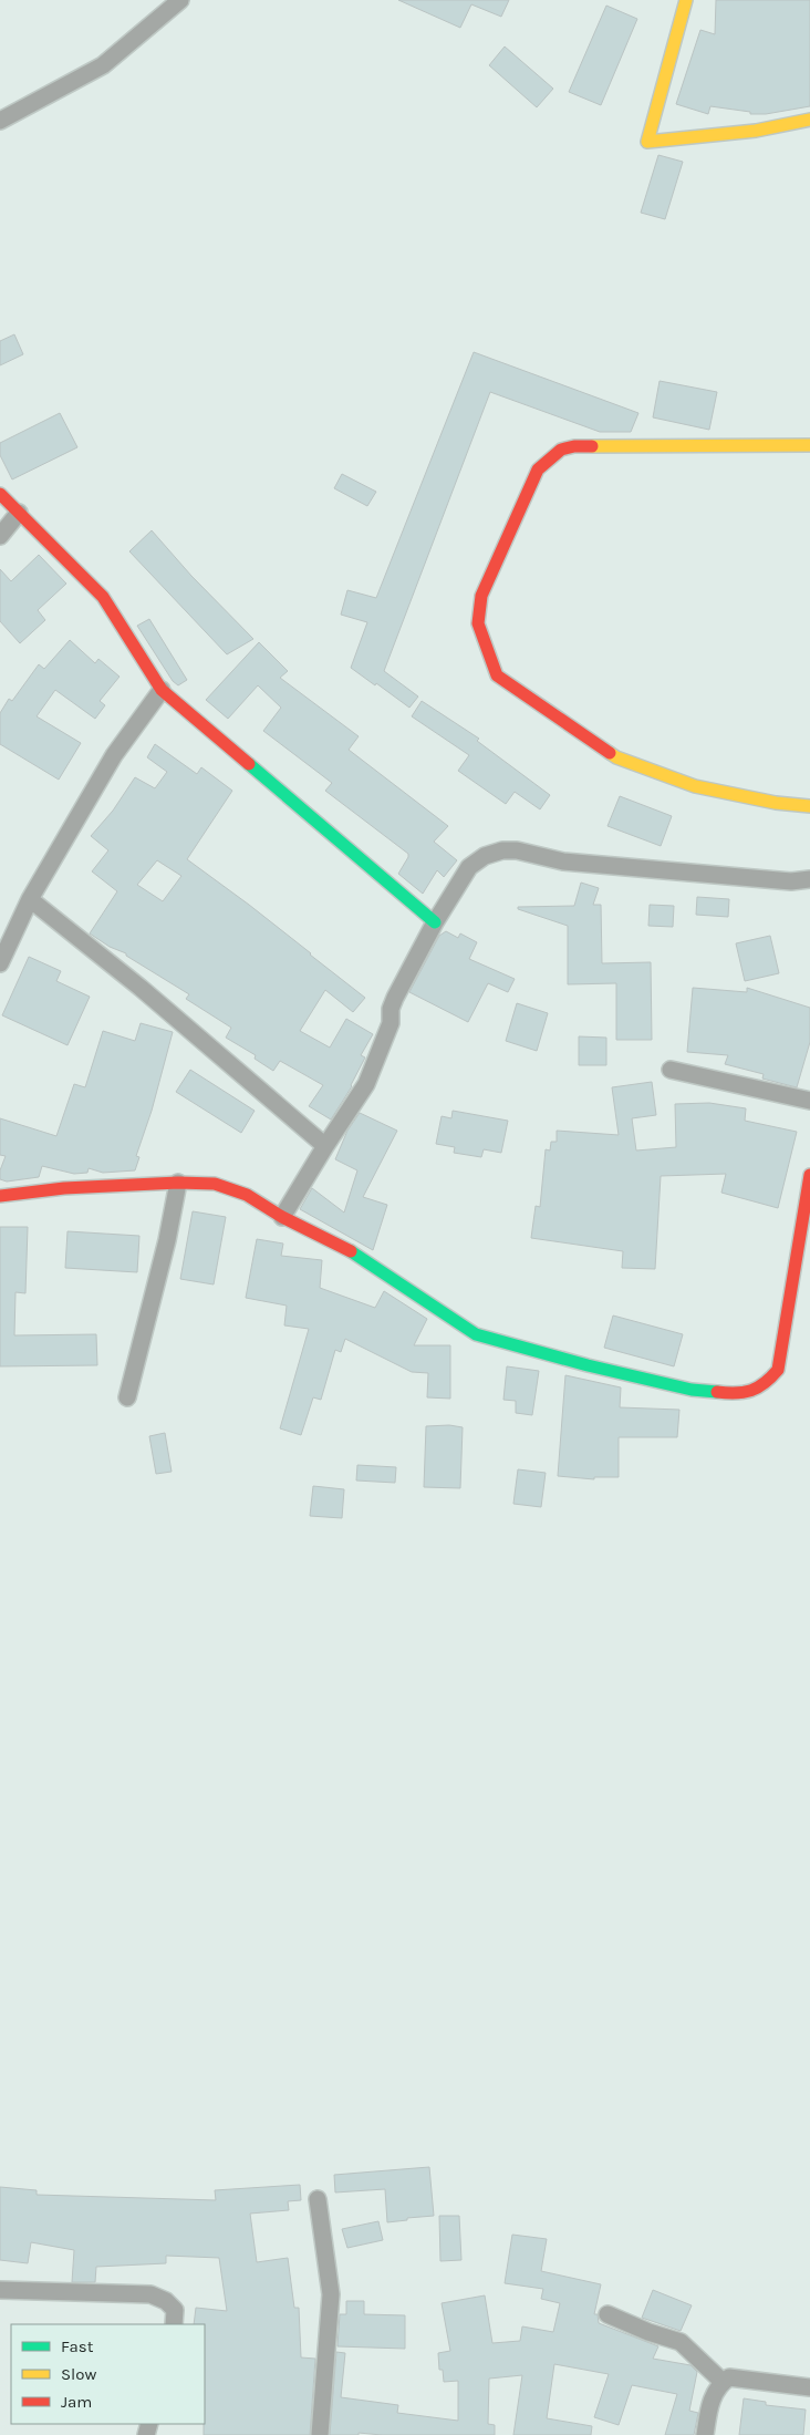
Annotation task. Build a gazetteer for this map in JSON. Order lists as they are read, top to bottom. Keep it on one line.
{"legend":["Fast","Slow","Jam"]}
